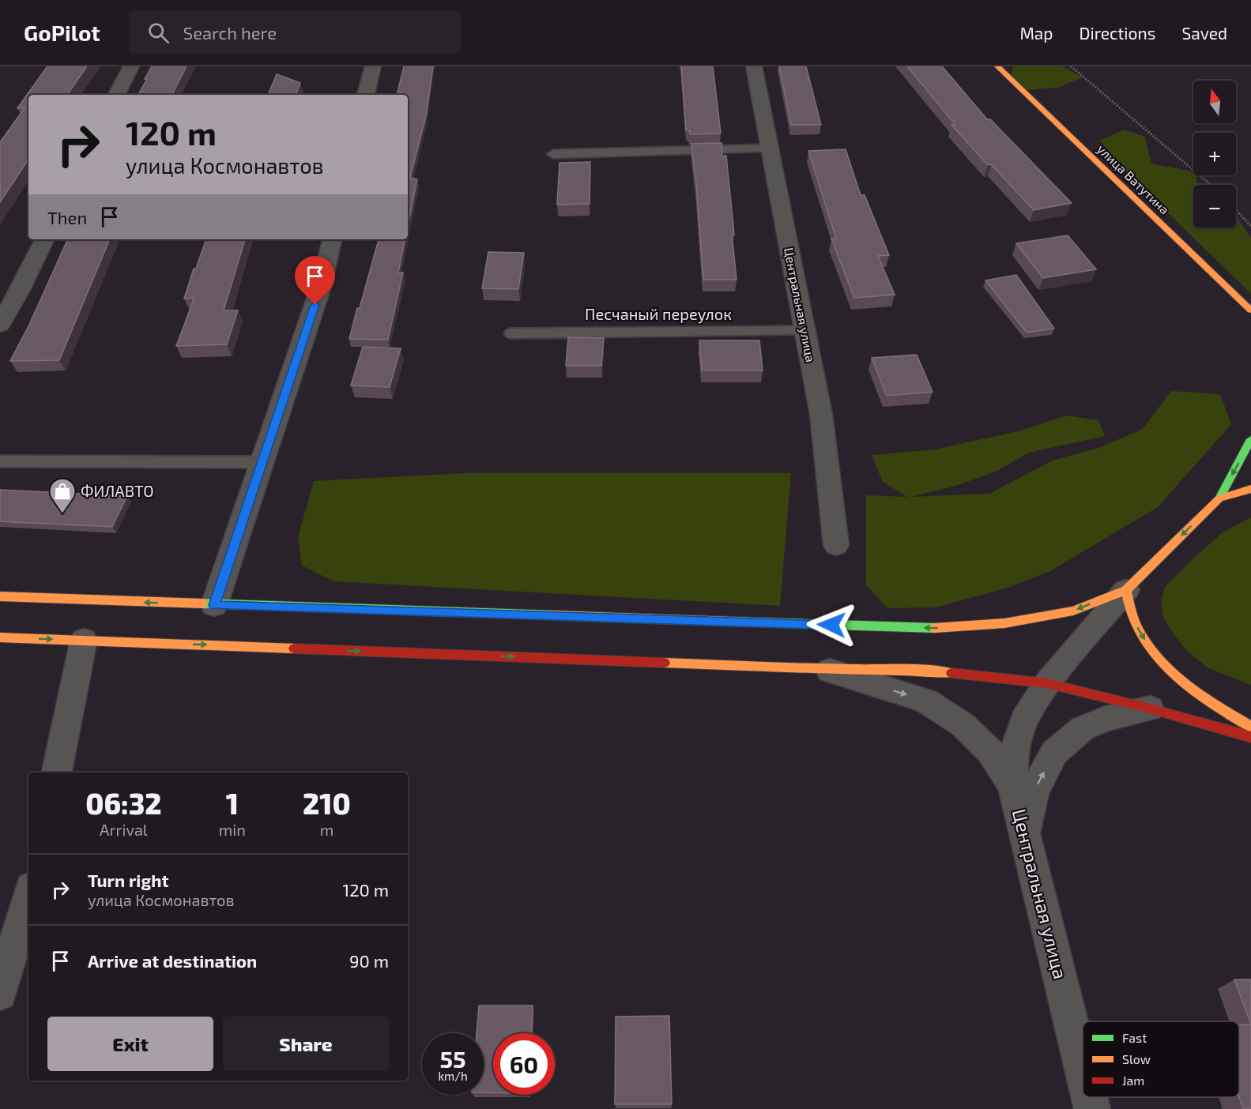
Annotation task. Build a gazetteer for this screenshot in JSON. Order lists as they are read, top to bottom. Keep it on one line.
{"streets":{"main road":["улица Ватутина"],"street":["Центральная улица"],"lane":["Песчаный переулок"]},"crossings":[["Центральная улица","Песчаный переулок"]],"places":{"shop":["ФИЛАВТО"]},"legend":["Fast","Slow","Jam"],"north":"top","page":{"header":"GoPilot","search":"Search here","nav":["Map","Directions","Saved"],"map_buttons":["+","−"],"turn":["120 m","улица Космонавтов"],"then":"Then","eta":["06:32","Arrival","1","min","210","m"],"list":[{"name":"Turn right","note":"улица Космонавтов","value":"120 m"},{"name":"Arrive at destination","value":"90 m"}],"buttons":["Exit","Share"],"speed":"55 km/h","limit":"60"}}
